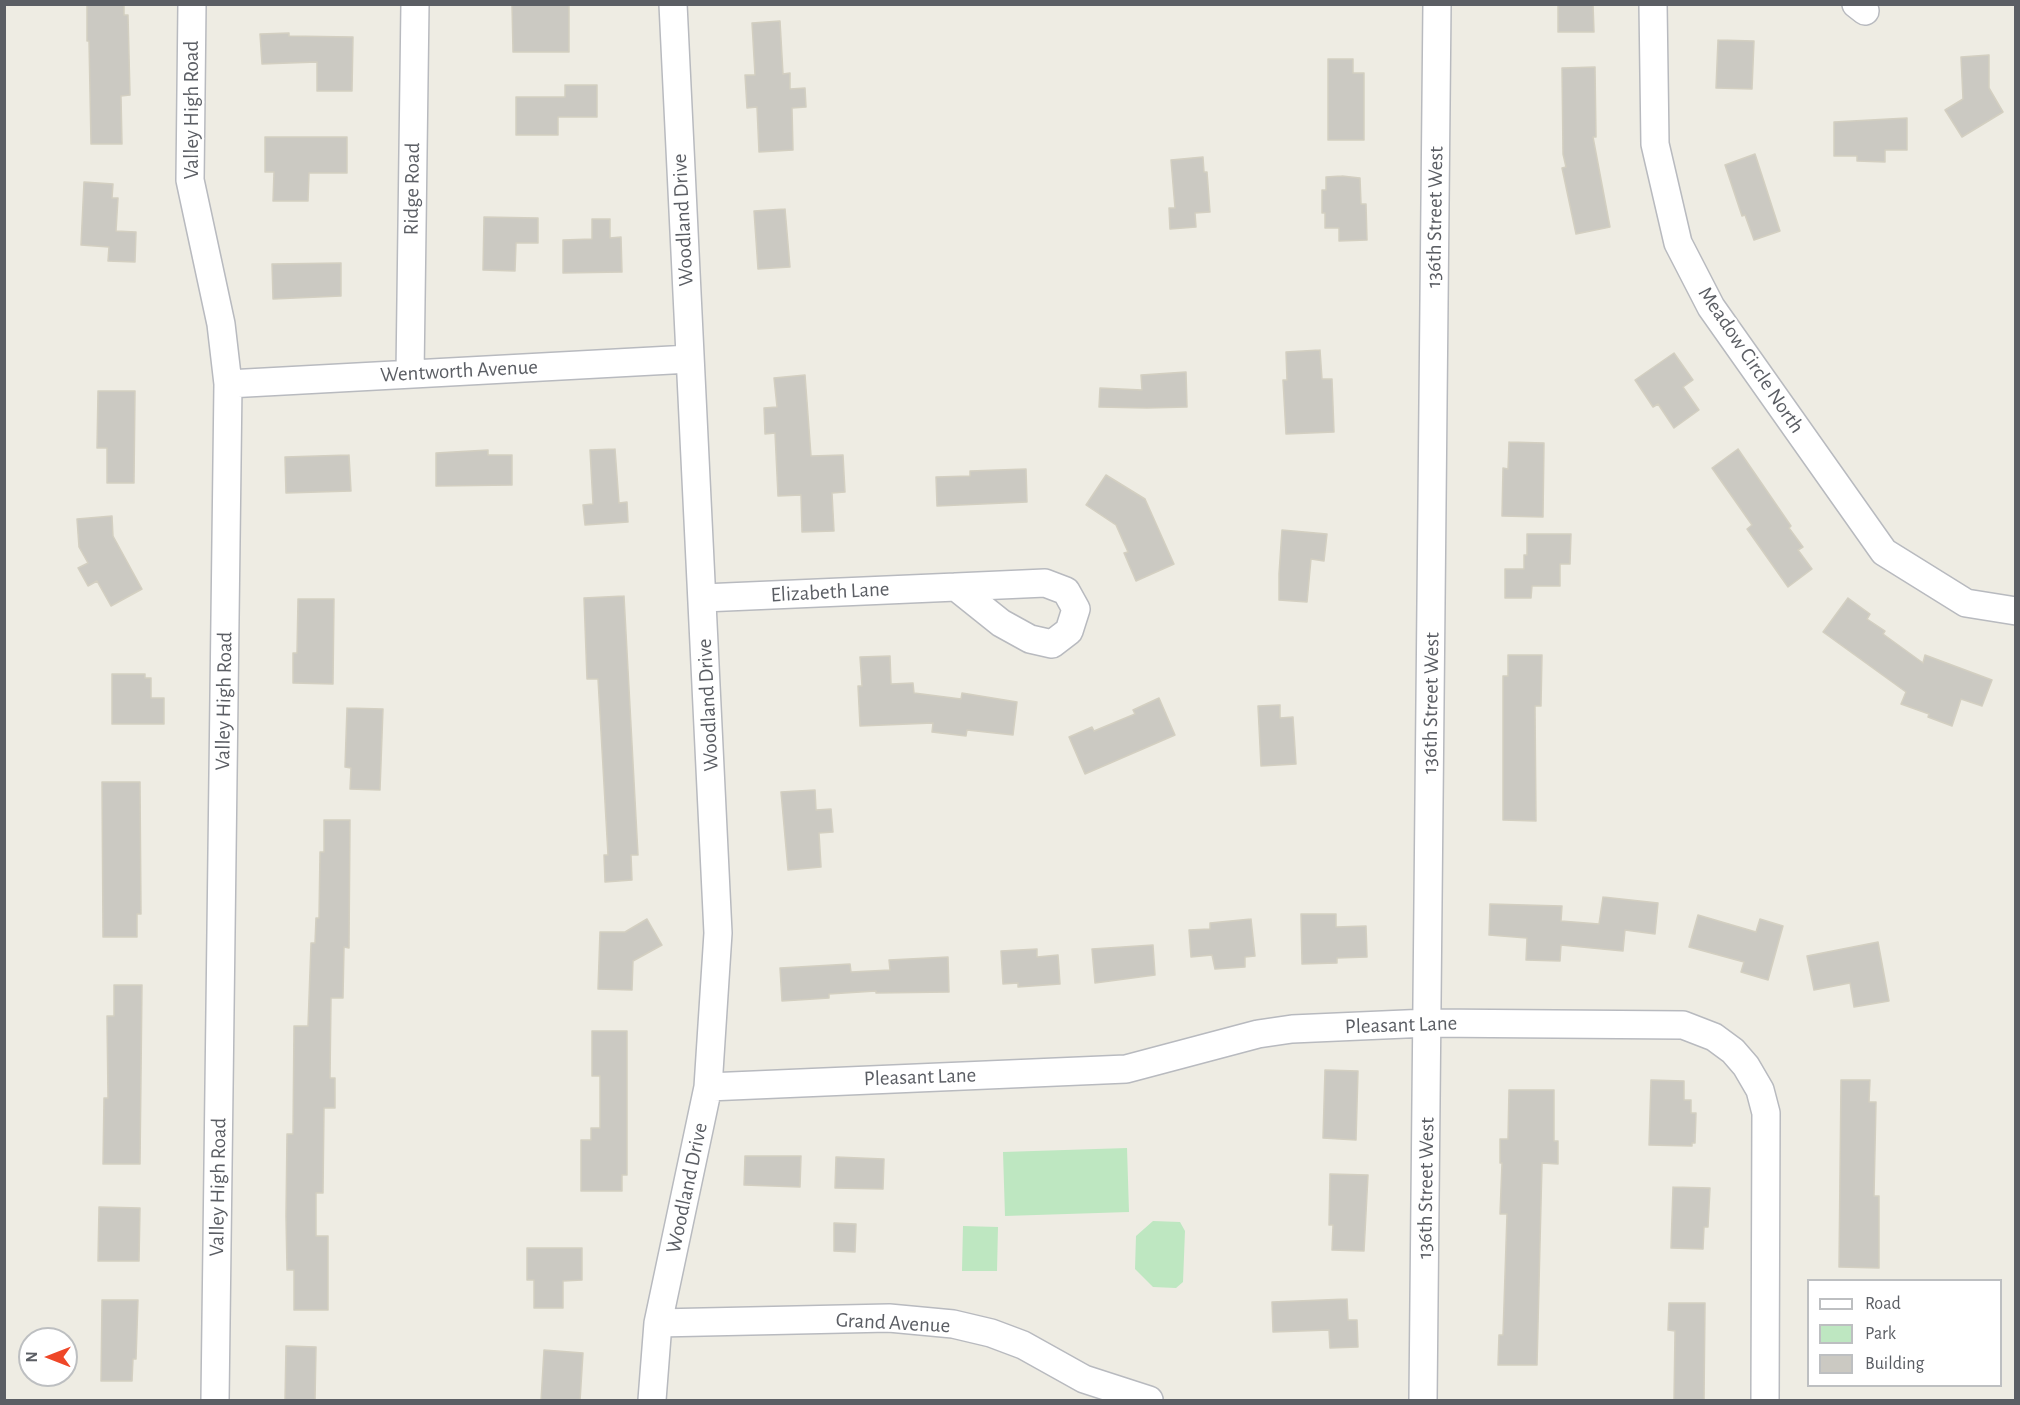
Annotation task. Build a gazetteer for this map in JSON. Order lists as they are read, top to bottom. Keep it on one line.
{"streets":{"street":["Valley High Road","Ridge Road","136th Street West","Woodland Drive","Meadow Circle North","Wentworth Avenue","Elizabeth Lane","Pleasant Lane","Grand Avenue"]},"crossings":[["Valley High Road","Wentworth Avenue"],["Ridge Road","Wentworth Avenue"],["136th Street West","Pleasant Lane"],["Woodland Drive","Wentworth Avenue"],["Woodland Drive","Elizabeth Lane"],["Woodland Drive","Pleasant Lane"],["Woodland Drive","Grand Avenue"]],"legend":["Road","Park","Building"],"north":"left"}
